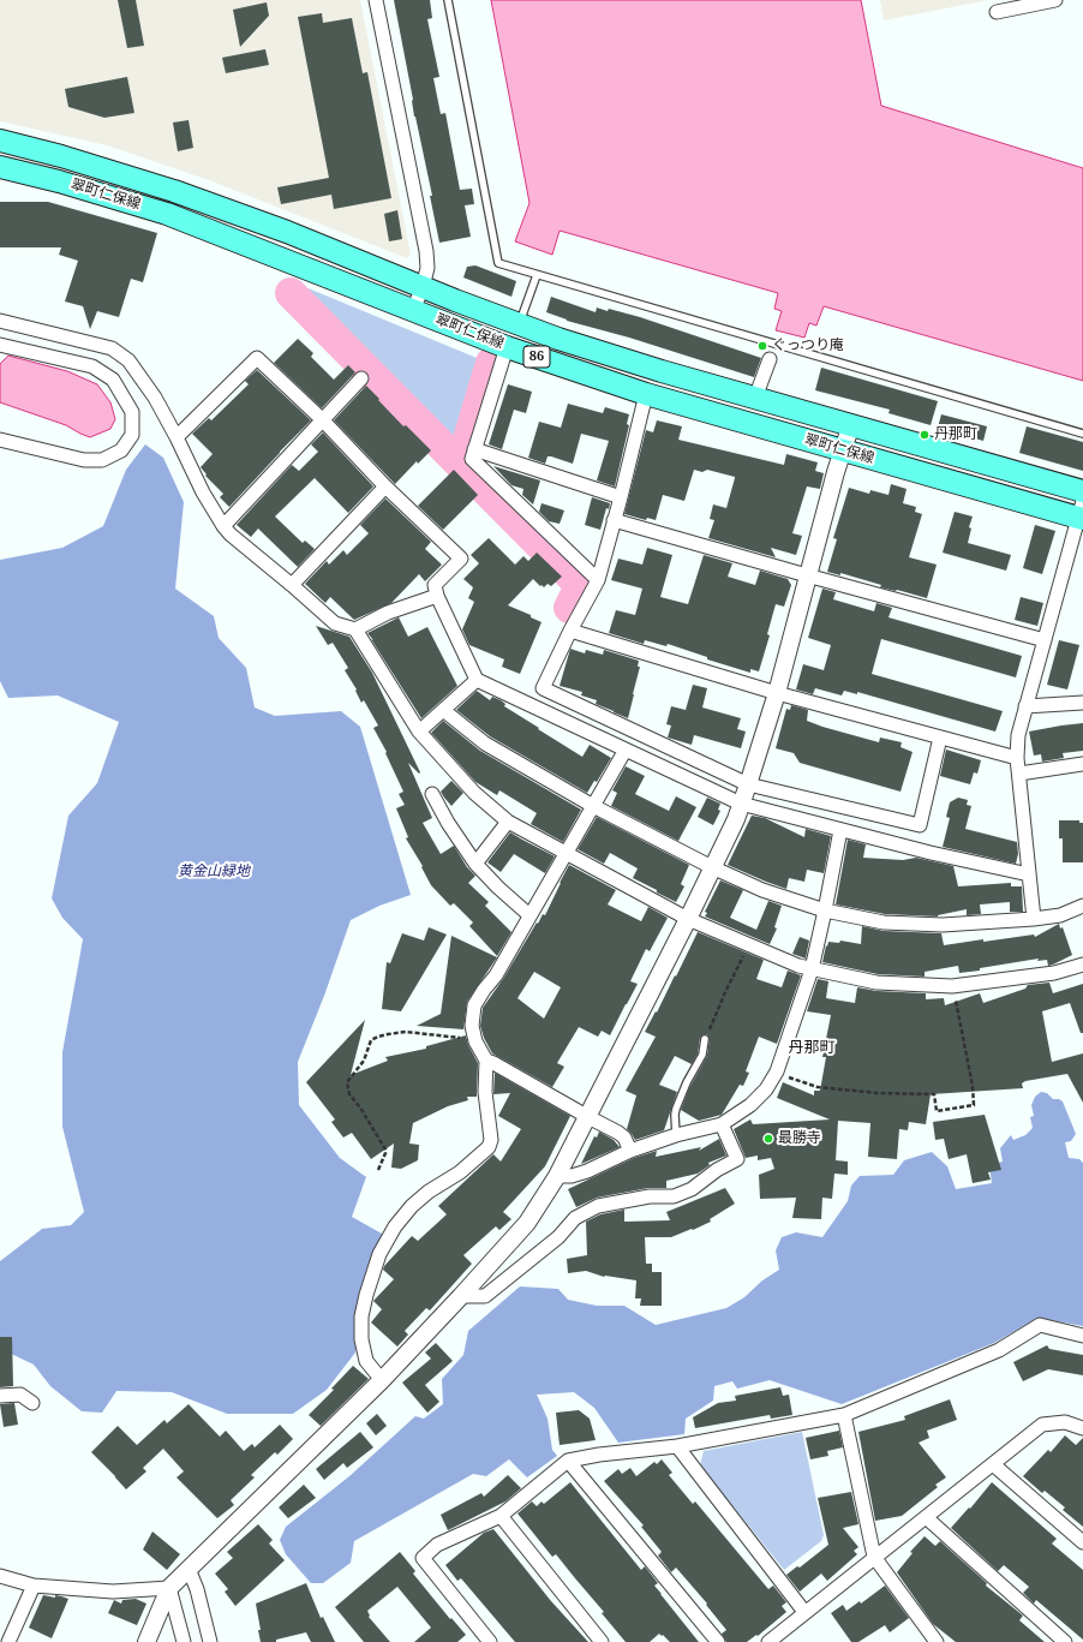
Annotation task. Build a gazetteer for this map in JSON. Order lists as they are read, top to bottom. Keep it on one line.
{"streets":{"main road":["翠町仁保線","86"]},"districts":["丹那町"],"parks":["黄金山緑地"],"places":["ぐっつり庵","丹那町","最勝寺"]}
